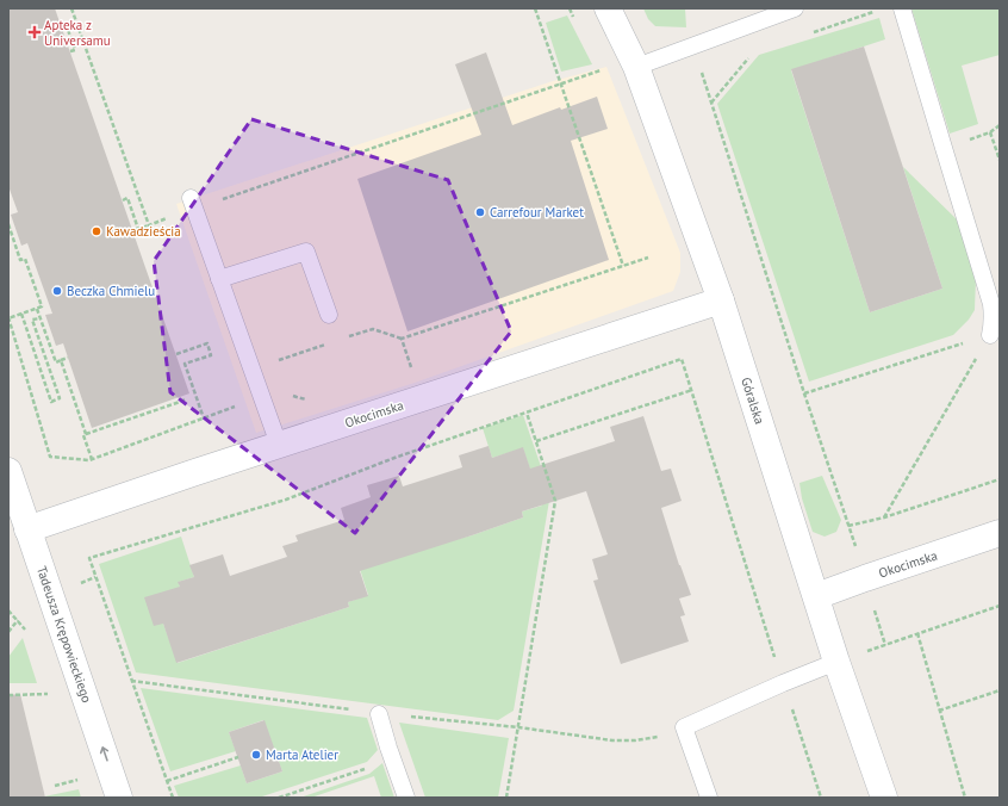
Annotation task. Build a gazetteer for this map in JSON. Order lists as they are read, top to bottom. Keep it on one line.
{"streets":{"street":["Góralska","Okocimska","Tadeusza Krępowieckiego"]},"crossings":[["Góralska","Okocimska"],["Okocimska","Tadeusza Krępowieckiego"]],"one_way":["Tadeusza Krępowieckiego"],"places":{"health":["Apteka z Universamu"],"other":["Carrefour Market","Kawadzieścia","Beczka Chmielu","Marta Atelier"]}}
